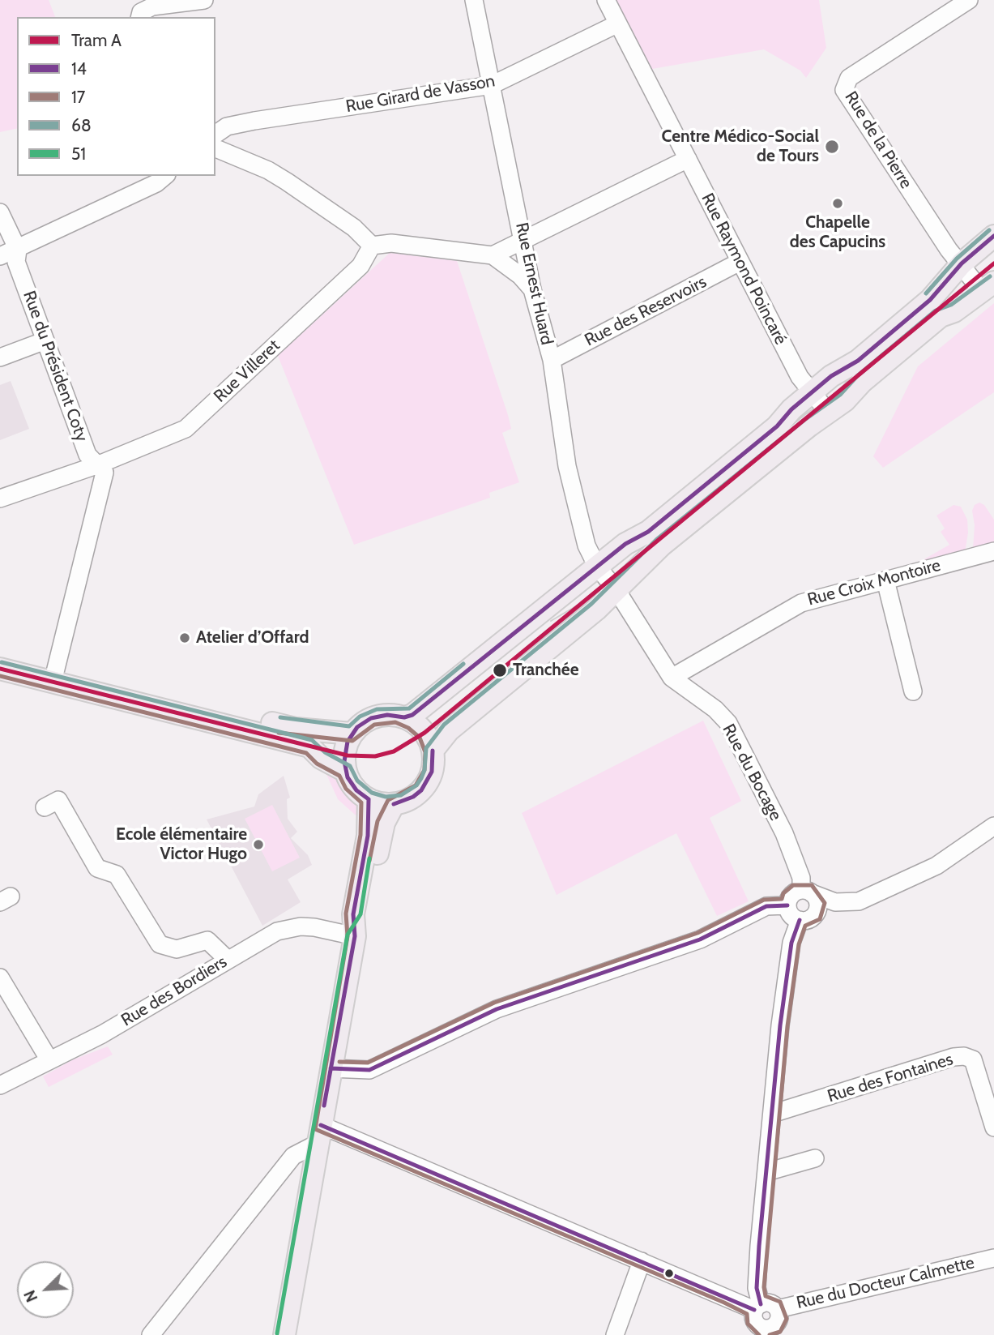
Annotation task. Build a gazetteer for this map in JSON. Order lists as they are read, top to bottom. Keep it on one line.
{"streets":{"street":["Rue Girard de Vasson","Rue de la Pierre","Rue Raymond Poincaré","Rue Ernest Huard","Rue des Reservoirs","Rue du Président Coty","Rue Villeret","Rue Croix Montoire","Rue du Bocage","Rue des Bordiers","Rue des Fontaines","Rue du Docteur Calmette"]},"crossings":[["Rue Girard de Vasson","Rue Raymond Poincaré"],["Rue Girard de Vasson","Rue Ernest Huard"],["Rue Raymond Poincaré","Rue des Reservoirs"],["Rue Ernest Huard","Rue des Reservoirs"],["Rue Ernest Huard","Rue du Bocage"],["Rue du Président Coty","Rue Villeret"],["Rue Croix Montoire","Rue du Bocage"]],"places":["Centre Médico-Social de Tours","Chapelle des Capucins","Atelier d’Offard","Tranchée","Ecole élémentaire Victor Hugo"],"lines":["transit line 68","transit line 14","tram line A","transit line 17","transit line 51"],"legend":["Tram A","14","17","68","51"],"north":"bottom left"}
